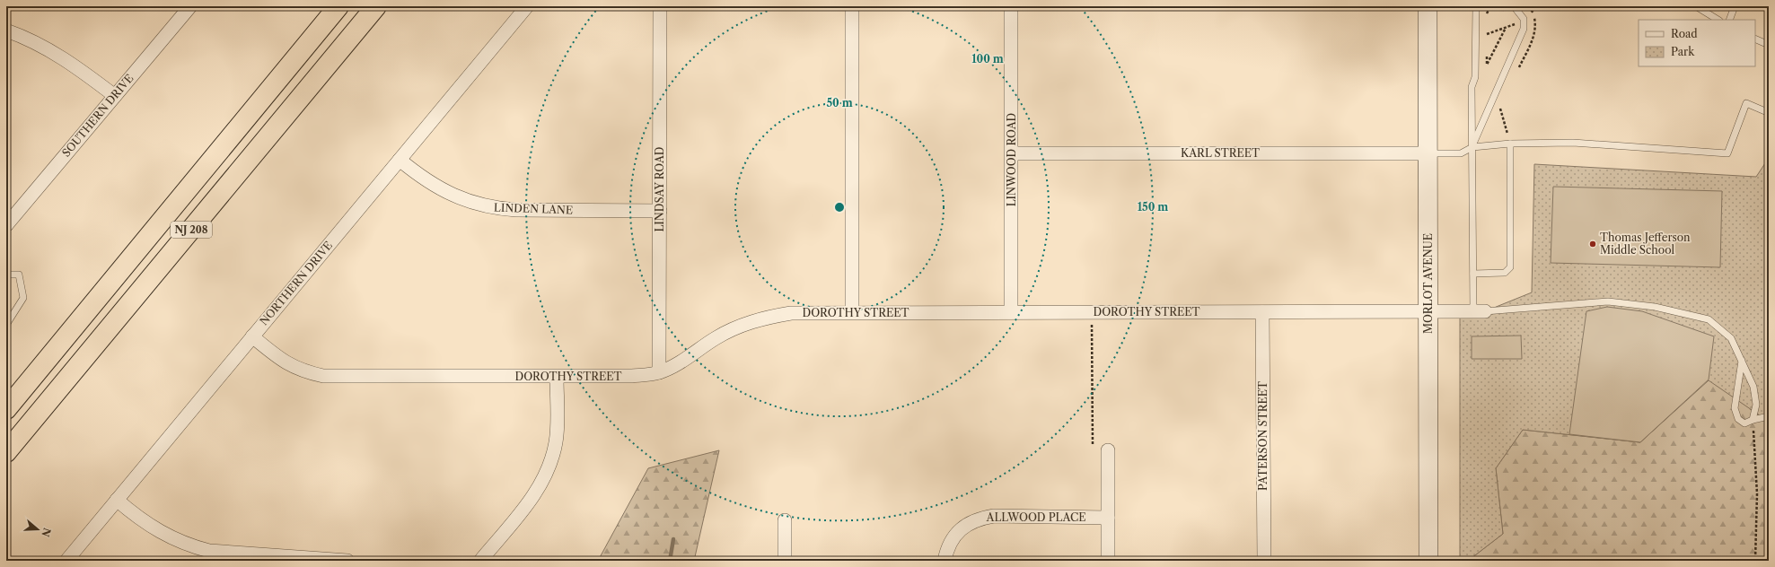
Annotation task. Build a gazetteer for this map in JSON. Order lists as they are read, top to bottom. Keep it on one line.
{"streets":{"highway":["NJ 208"],"street":["SOUTHERN DRIVE","KARL STREET","LINWOOD ROAD","LINDSAY ROAD","LINDEN LANE","NORTHERN DRIVE","MORLOT AVENUE","DOROTHY STREET","PATERSON STREET","ALLWOOD PLACE"]},"crossings":[["KARL STREET","LINWOOD ROAD"],["KARL STREET","MORLOT AVENUE"],["LINWOOD ROAD","DOROTHY STREET"],["LINDSAY ROAD","LINDEN LANE"],["LINDSAY ROAD","DOROTHY STREET"],["LINDEN LANE","NORTHERN DRIVE"],["NORTHERN DRIVE","DOROTHY STREET"],["MORLOT AVENUE","DOROTHY STREET"],["DOROTHY STREET","PATERSON STREET"]],"places":["Thomas Jefferson Middle School"],"legend":["Road","Park"],"north":"right","rings":["100 m","50 m","150 m"]}
